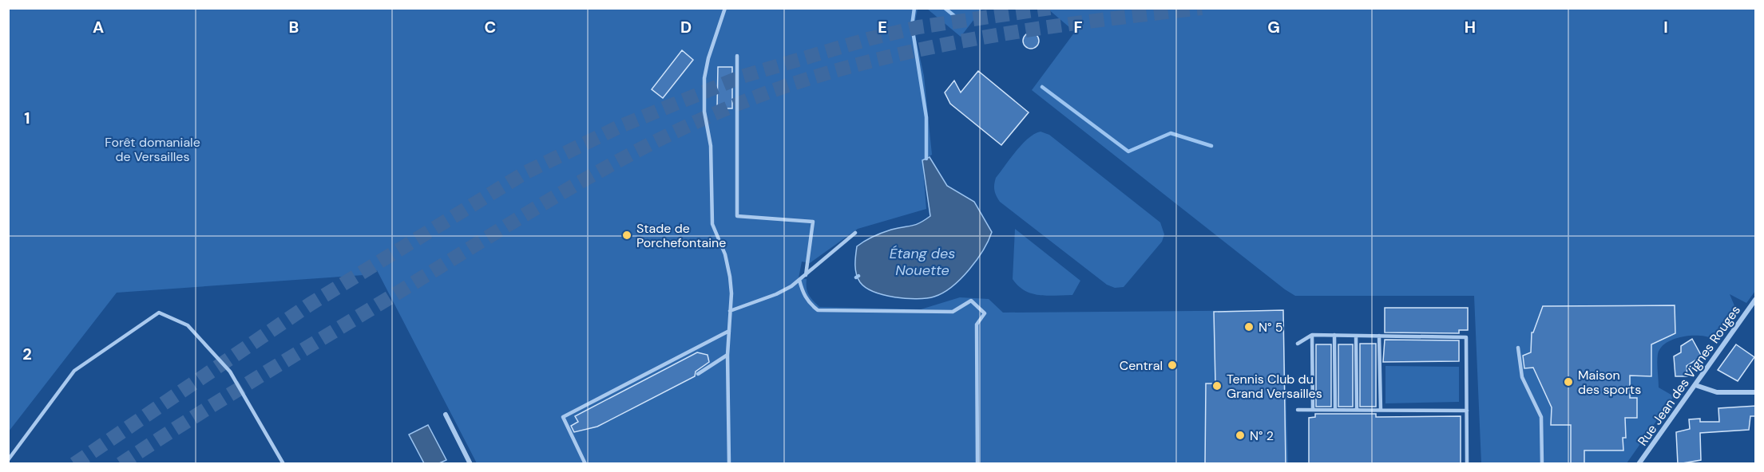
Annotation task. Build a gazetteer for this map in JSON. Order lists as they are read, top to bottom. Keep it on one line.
{"streets":{"street":["Rue Jean des Vignes Rouges"]},"water":["Étang des Nouette"],"parks":["Forêt domaniale de Versailles"],"places":["Stade de Porchefontaine","N° 5","Central","Maison des sports","Tennis Club du Grand Versailles","N° 2"],"grid":{"columns":["A","B","C","D","E","F","G","H","I"],"rows":["1","2"]}}
